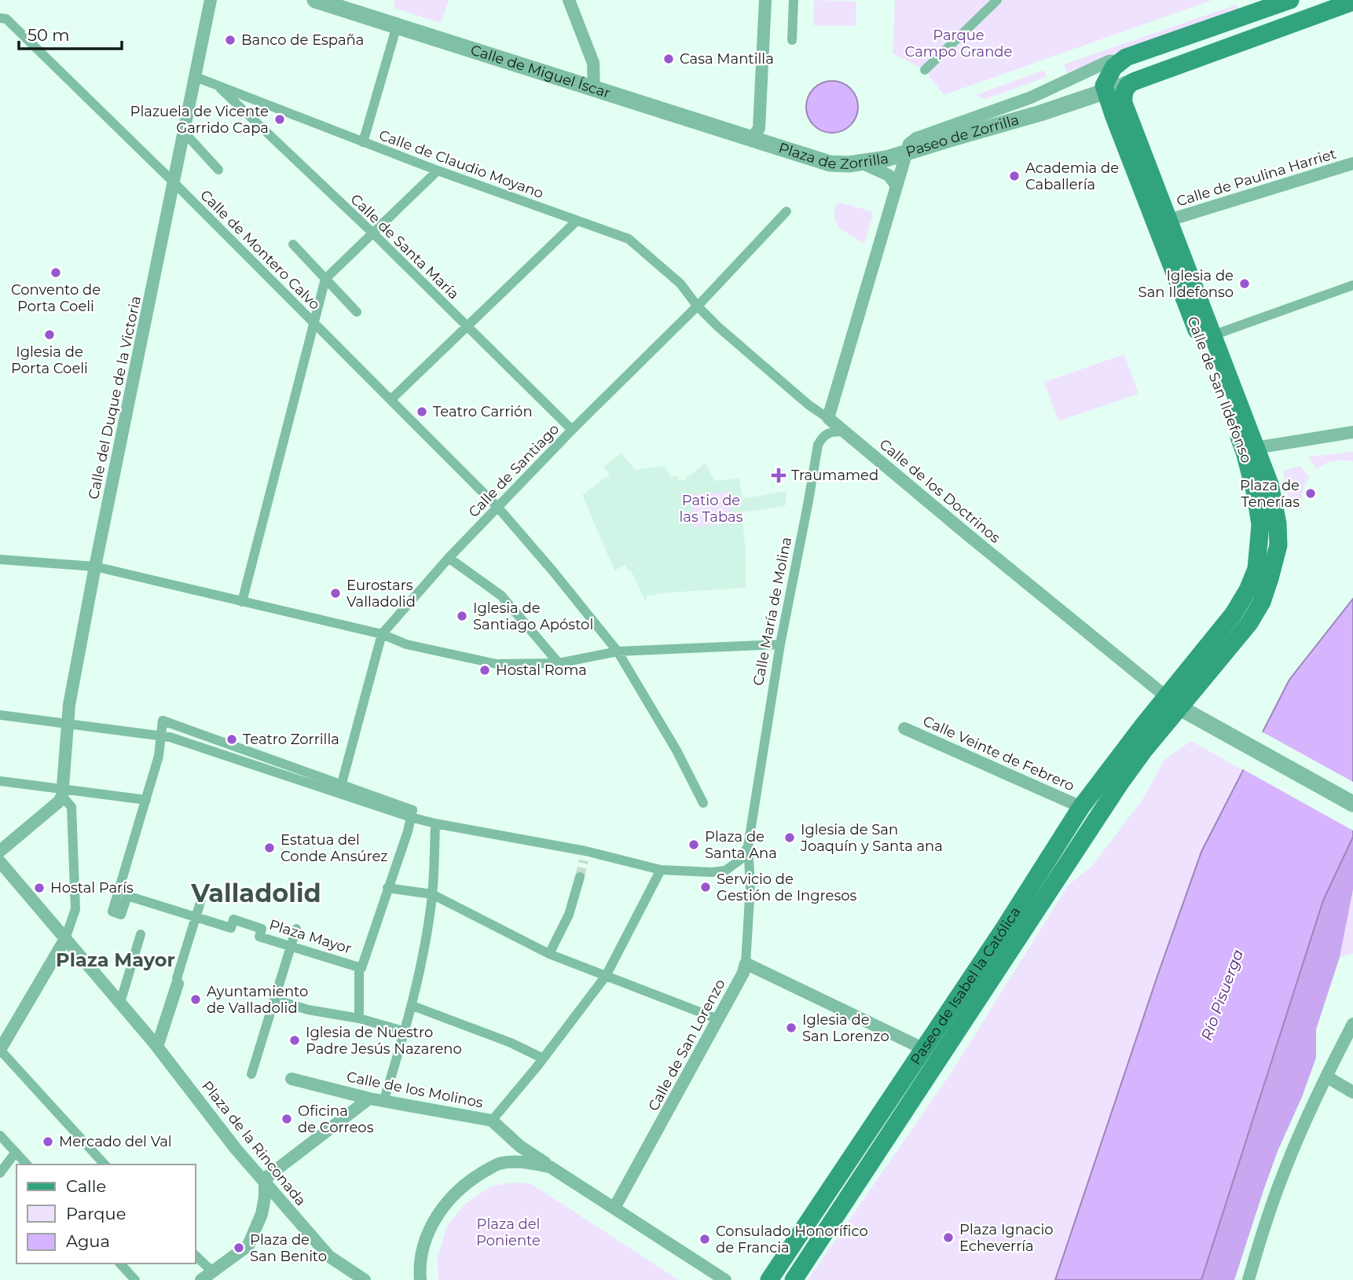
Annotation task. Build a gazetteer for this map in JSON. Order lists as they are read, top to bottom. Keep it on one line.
{"streets":{"main road":["Paseo de Zorrilla","Calle de San Ildefonso","Paseo de Isabel la Católica"],"street":["Calle de Miguel Íscar","Plaza de Zorrilla","Calle de Claudio Moyano","Calle de Paulina Harriet","Calle de Santa María","Calle de Montero Calvo","Calle del Duque de la Victoria","Calle de Santiago","Calle de los Doctrinos","Calle María de Molina","Calle Veinte de Febrero","Plaza Mayor","Calle de San Lorenzo","Calle de los Molinos","Plaza de la Rinconada"]},"crossings":[["Calle de Miguel Íscar","Plaza de Zorrilla"],["Paseo de Zorrilla","Plaza de Zorrilla"],["Paseo de Zorrilla","Calle de San Ildefonso"],["Calle de Claudio Moyano","Calle de Santa María"],["Calle de Claudio Moyano","Calle del Duque de la Victoria"],["Calle de Claudio Moyano","Calle de Santiago"],["Calle de Claudio Moyano","Calle de los Doctrinos"],["Calle de Paulina Harriet","Calle de San Ildefonso"],["Calle de Santa María","Calle de Santiago"],["Calle de Montero Calvo","Calle del Duque de la Victoria"],["Calle de Montero Calvo","Calle de Santiago"],["Calle de San Ildefonso","Calle de los Doctrinos"],["Calle de San Ildefonso","Paseo de Isabel la Católica"],["Calle de Santiago","Calle de los Doctrinos"],["Calle de los Doctrinos","Calle María de Molina"],["Calle de los Doctrinos","Paseo de Isabel la Católica"],["Calle María de Molina","Calle de San Lorenzo"],["Calle Veinte de Febrero","Paseo de Isabel la Católica"]],"districts":["Valladolid","Plaza Mayor"],"water":["Río Pisuerga"],"parks":["Parque Campo Grande","Patio de las Tabas","Plaza del Poniente"],"places":{"other":["Banco de España","Casa Mantilla","Plazuela de Vicente Garrido Capa","Academia de Caballería","Convento de Porta Coeli","Iglesia de San Ildefonso","Iglesia de Porta Coeli","Teatro Carrión","Plaza de Tenerías","Eurostars Valladolid","Iglesia de Santiago Apóstol","Hostal Roma","Teatro Zorrilla","Iglesia de San Joaquín y Santa ana","Plaza de Santa Ana","Estatua del Conde Ansúrez","Servicio de Gestión de Ingresos","Hostal París","Ayuntamiento de Valladolid","Iglesia de San Lorenzo","Iglesia de Nuestro Padre Jesús Nazareno","Oficina de Correos","Mercado del Val","Plaza Ignacio Echeverría","Consulado Honorífico de Francia","Plaza de San Benito"],"health":["Traumamed"]},"legend":["Calle","Parque","Agua"],"scale_bar":"50 m"}
